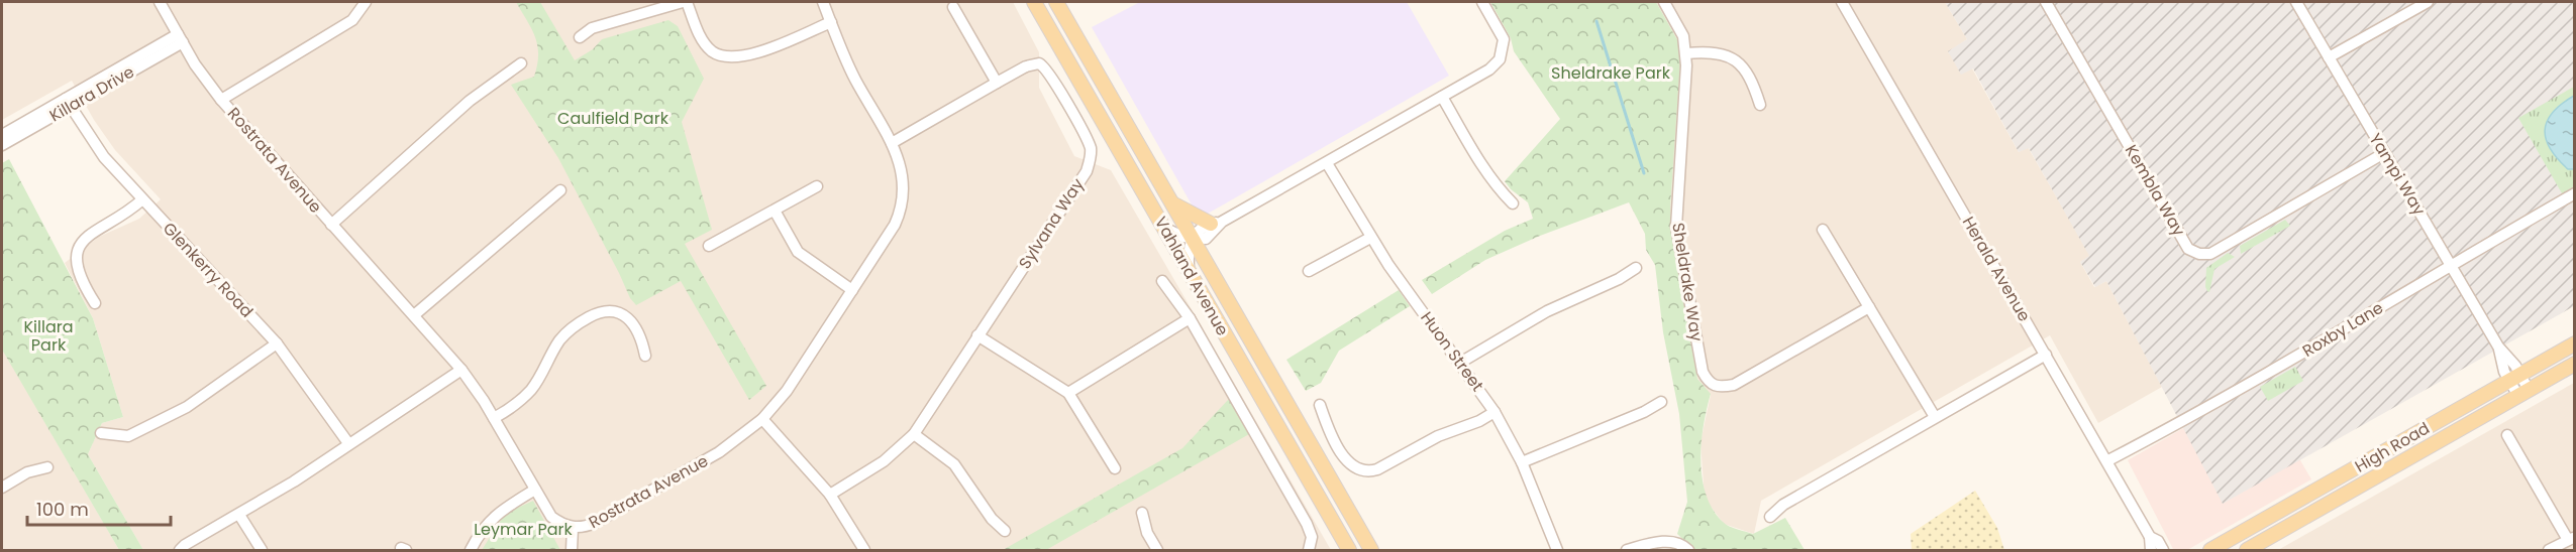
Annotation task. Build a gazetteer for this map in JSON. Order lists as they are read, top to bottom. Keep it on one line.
{"streets":{"main road":["Vahland Avenue","High Road"],"street":["Killara Drive","Rostrata Avenue","Yampi Way","Kembla Way","Sylvana Way","Herald Avenue","Glenkerry Road","Sheldrake Way","Roxby Lane","Huon Street"]},"crossings":[["Killara Drive","Rostrata Avenue"],["Killara Drive","Glenkerry Road"],["Rostrata Avenue","Sylvana Way"],["Yampi Way","Kembla Way"],["Yampi Way","Roxby Lane"],["Yampi Way","High Road"],["Herald Avenue","Roxby Lane"]],"parks":["Sheldrake Park","Caulfield Park","Killara Park","Leymar Park"],"scale_bar":"100 m"}
